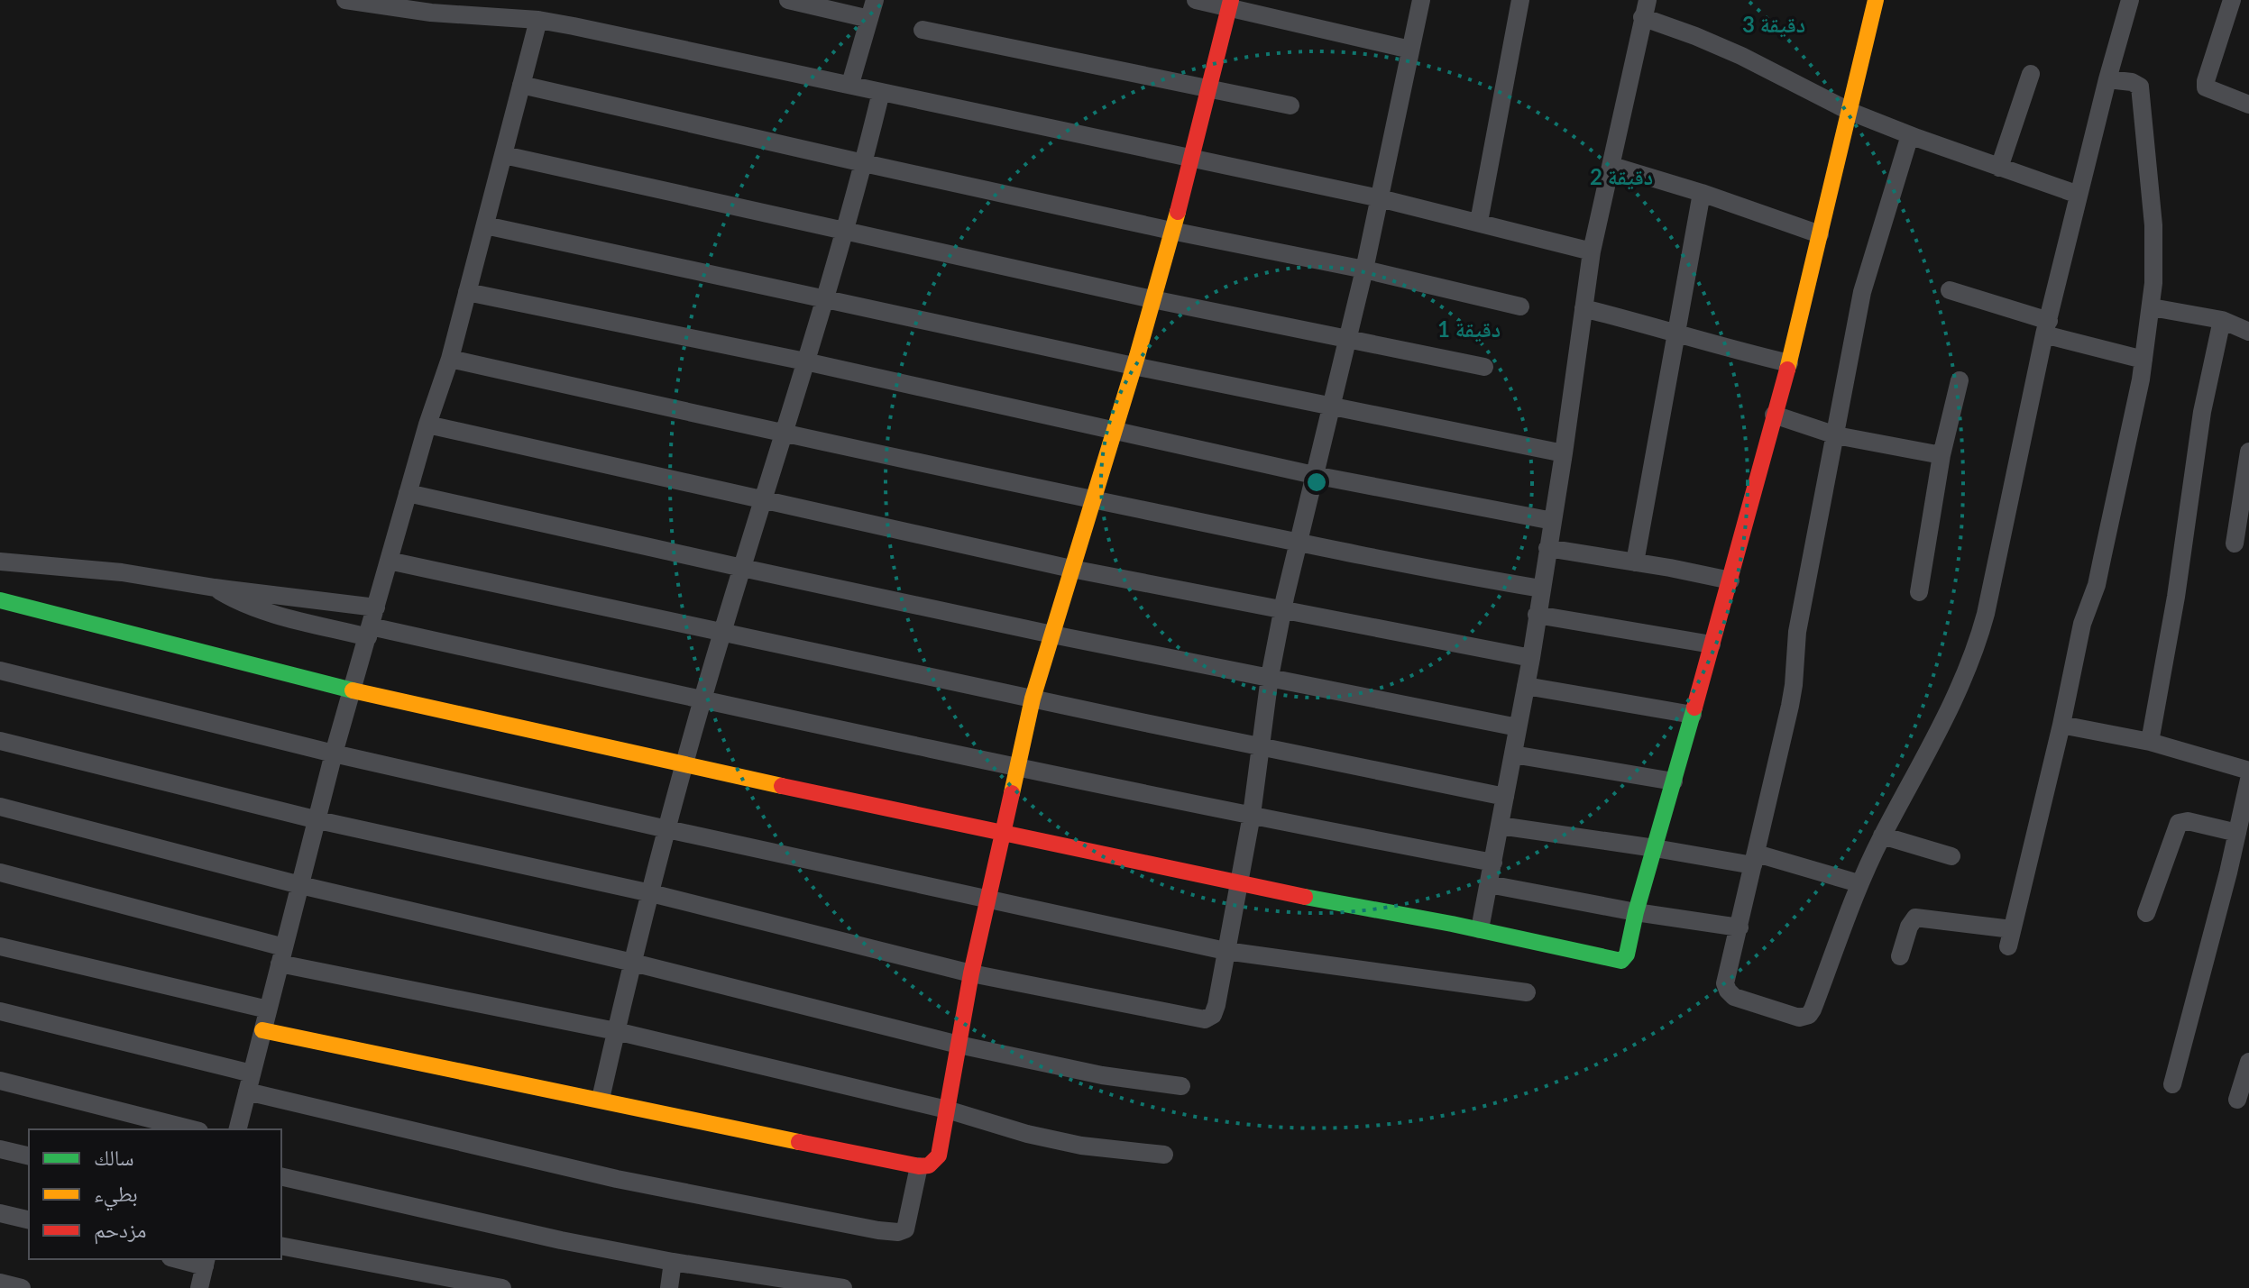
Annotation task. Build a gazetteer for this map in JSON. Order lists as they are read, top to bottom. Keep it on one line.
{"legend":["سالك","بطيء","مزدحم"],"rings":["3 دقيقة","2 دقيقة","1 دقيقة"]}
